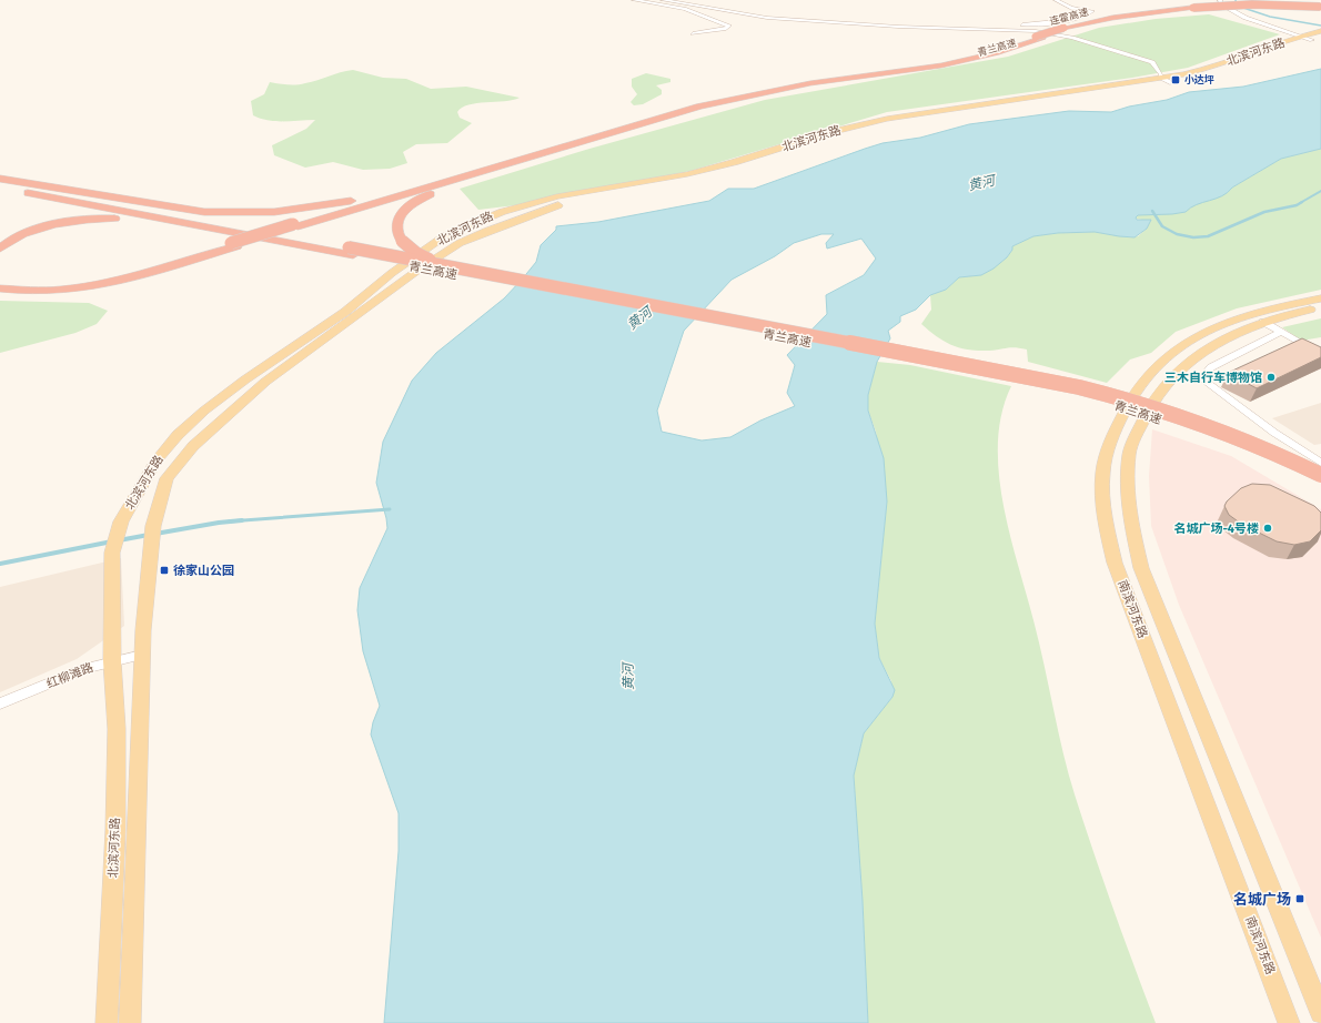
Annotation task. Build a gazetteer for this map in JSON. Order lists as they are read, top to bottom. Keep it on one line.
{"streets":{"highway":["连霍高速","青兰高速"],"main road":["北滨河东路","南滨河东路"],"street":["红柳滩路"]},"crossings":[["连霍高速","青兰高速"],["北滨河东路","红柳滩路"]],"water":["黄河"],"places":{"transit":["小达坪","徐家山公园","名城广场"],"other":["三木自行车博物馆","名城广场-4号楼"]}}
